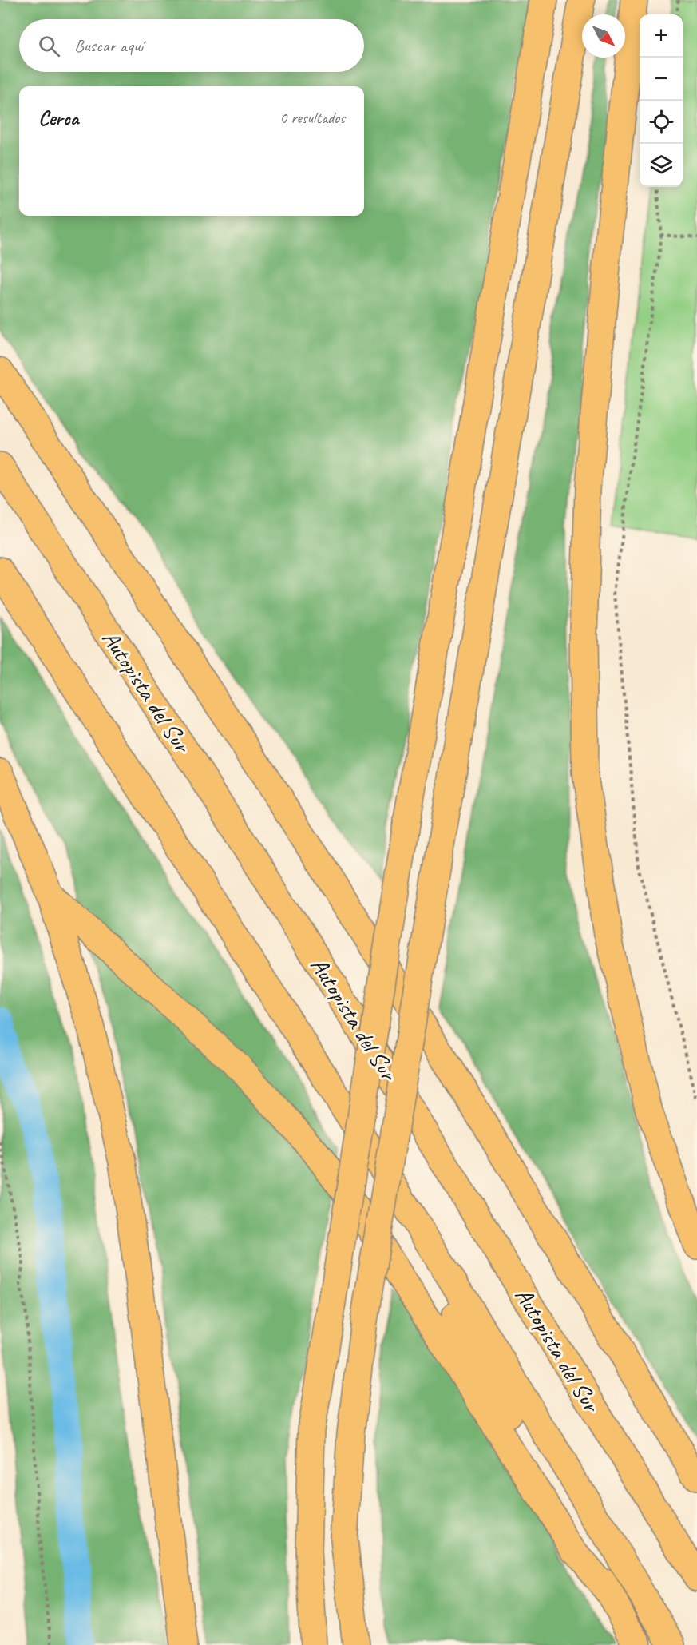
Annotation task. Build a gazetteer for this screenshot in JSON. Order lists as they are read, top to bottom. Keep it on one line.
{"streets":{"highway":["Autopista del Sur"]},"north":"bottom right","page":{"map_buttons":["+","−"],"search":"Buscar aquí","heading":["Cerca","0 resultados"]}}
